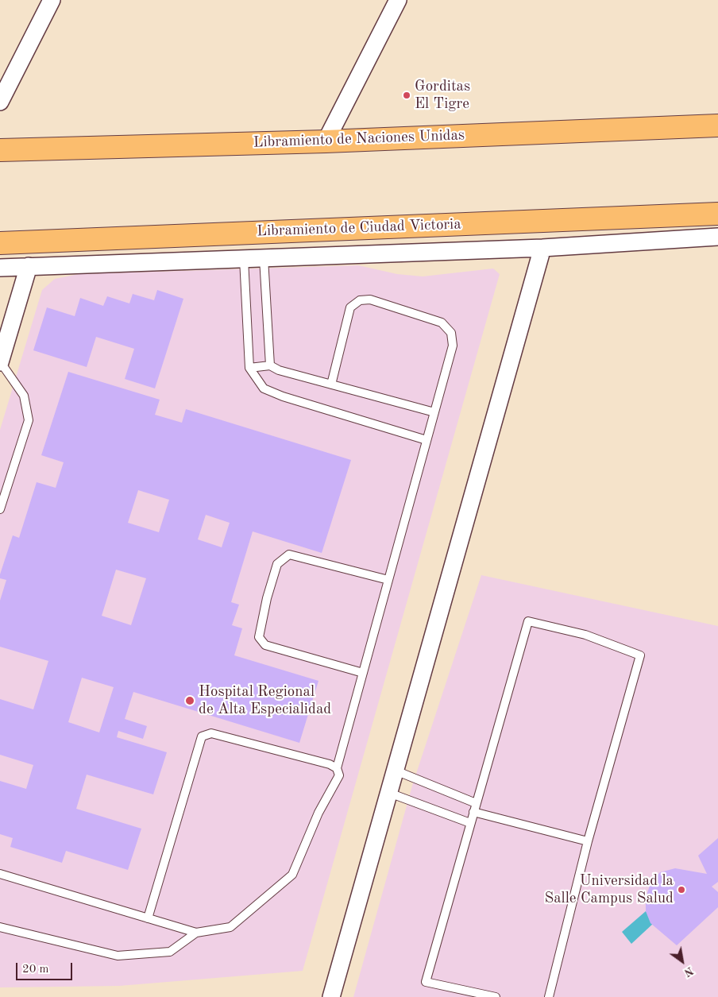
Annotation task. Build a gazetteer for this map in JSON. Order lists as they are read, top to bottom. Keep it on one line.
{"streets":{"highway":["Libramiento de Naciones Unidas","Libramiento de Ciudad Victoria"]},"places":["Gorditas El Tigre","Hospital Regional de Alta Especialidad","Universidad la Salle Campus Salud"],"scale_bar":"20 m","north":"bottom right"}
